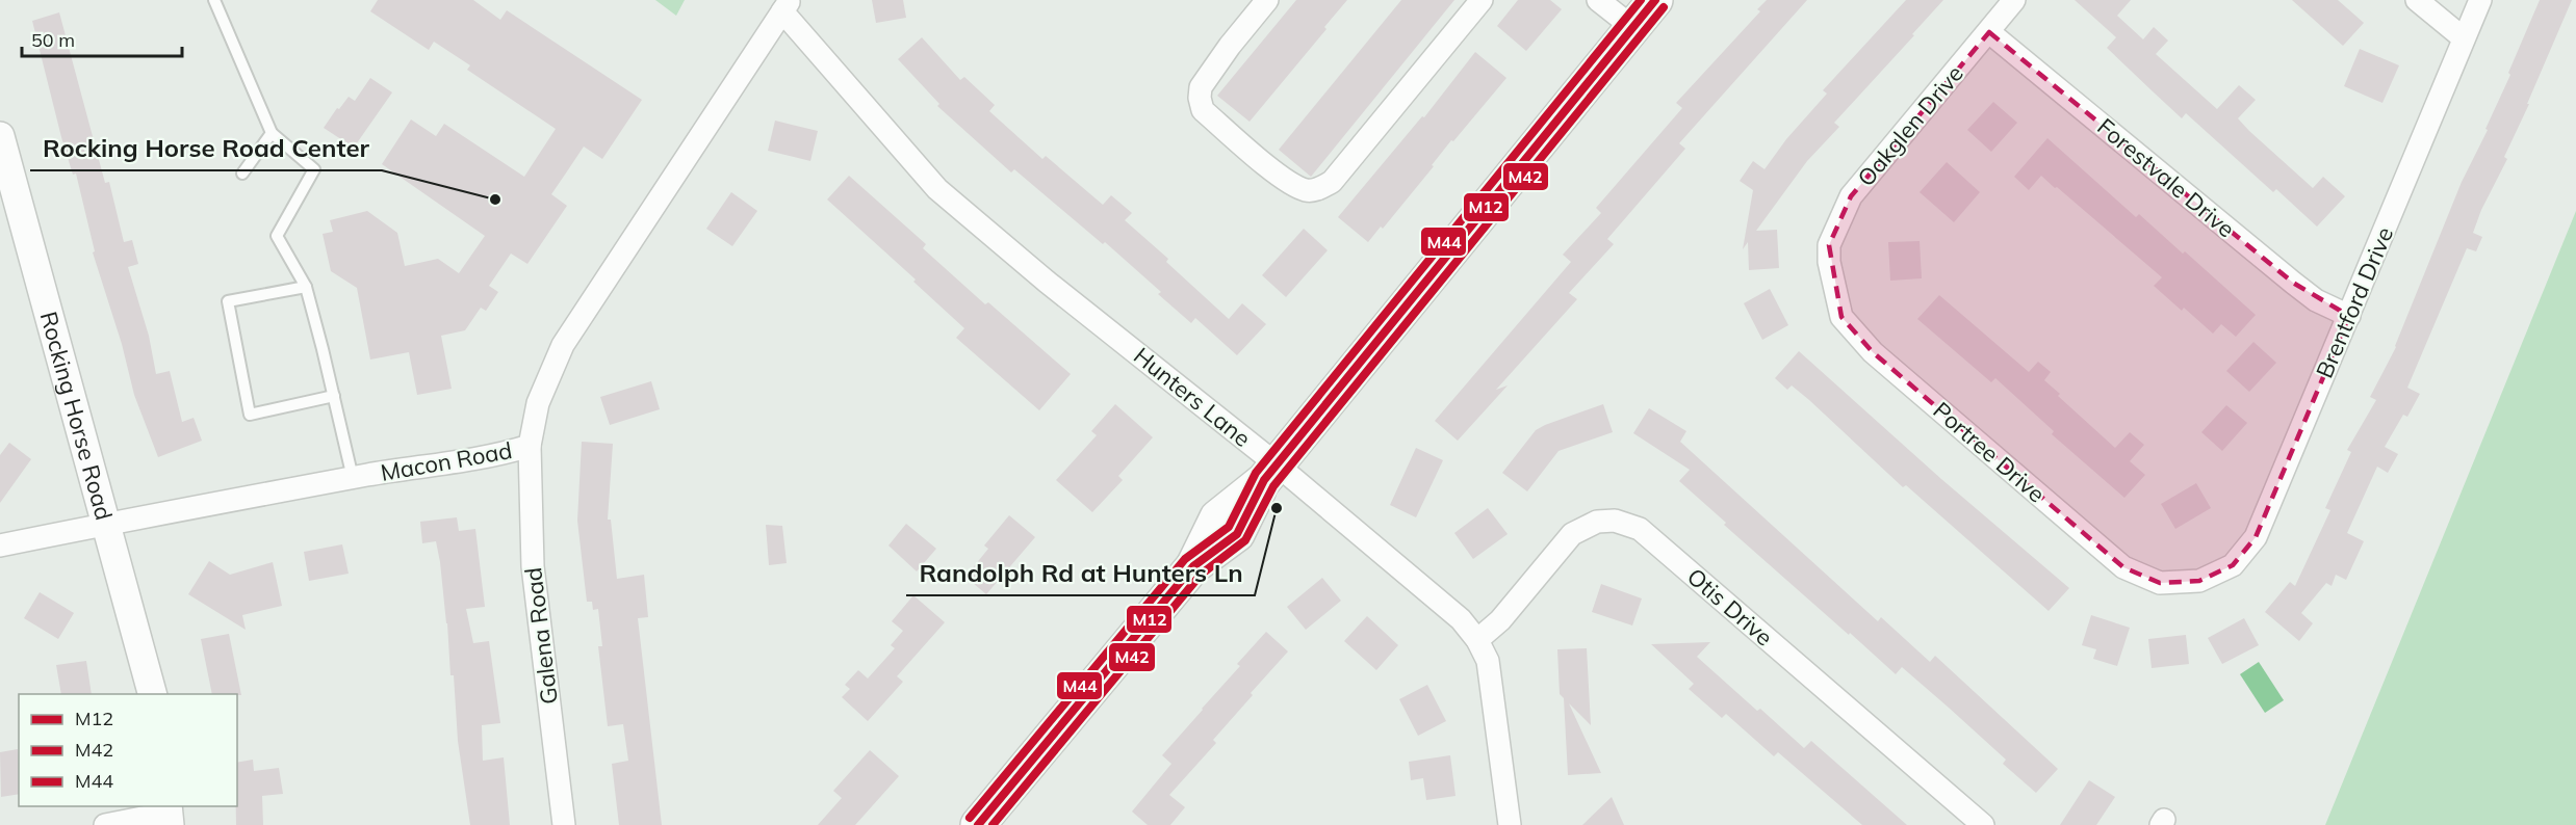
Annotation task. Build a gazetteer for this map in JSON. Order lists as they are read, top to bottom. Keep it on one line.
{"streets":{"street":["Oakglen Drive","Forestvale Drive","Brentford Drive","Hunters Lane","Rocking Horse Road","Portree Drive","Macon Road","Otis Drive","Galena Road"]},"crossings":[["Oakglen Drive","Forestvale Drive"],["Oakglen Drive","Portree Drive"],["Forestvale Drive","Brentford Drive"],["Brentford Drive","Portree Drive"],["Hunters Lane","Macon Road"],["Hunters Lane","Otis Drive"],["Rocking Horse Road","Macon Road"],["Macon Road","Galena Road"]],"places":["Rocking Horse Road Center","Randolph Rd at Hunters Ln"],"lines":["transit line M12","transit line M44","transit line M42"],"legend":["M12","M42","M44"],"scale_bar":"50 m"}
